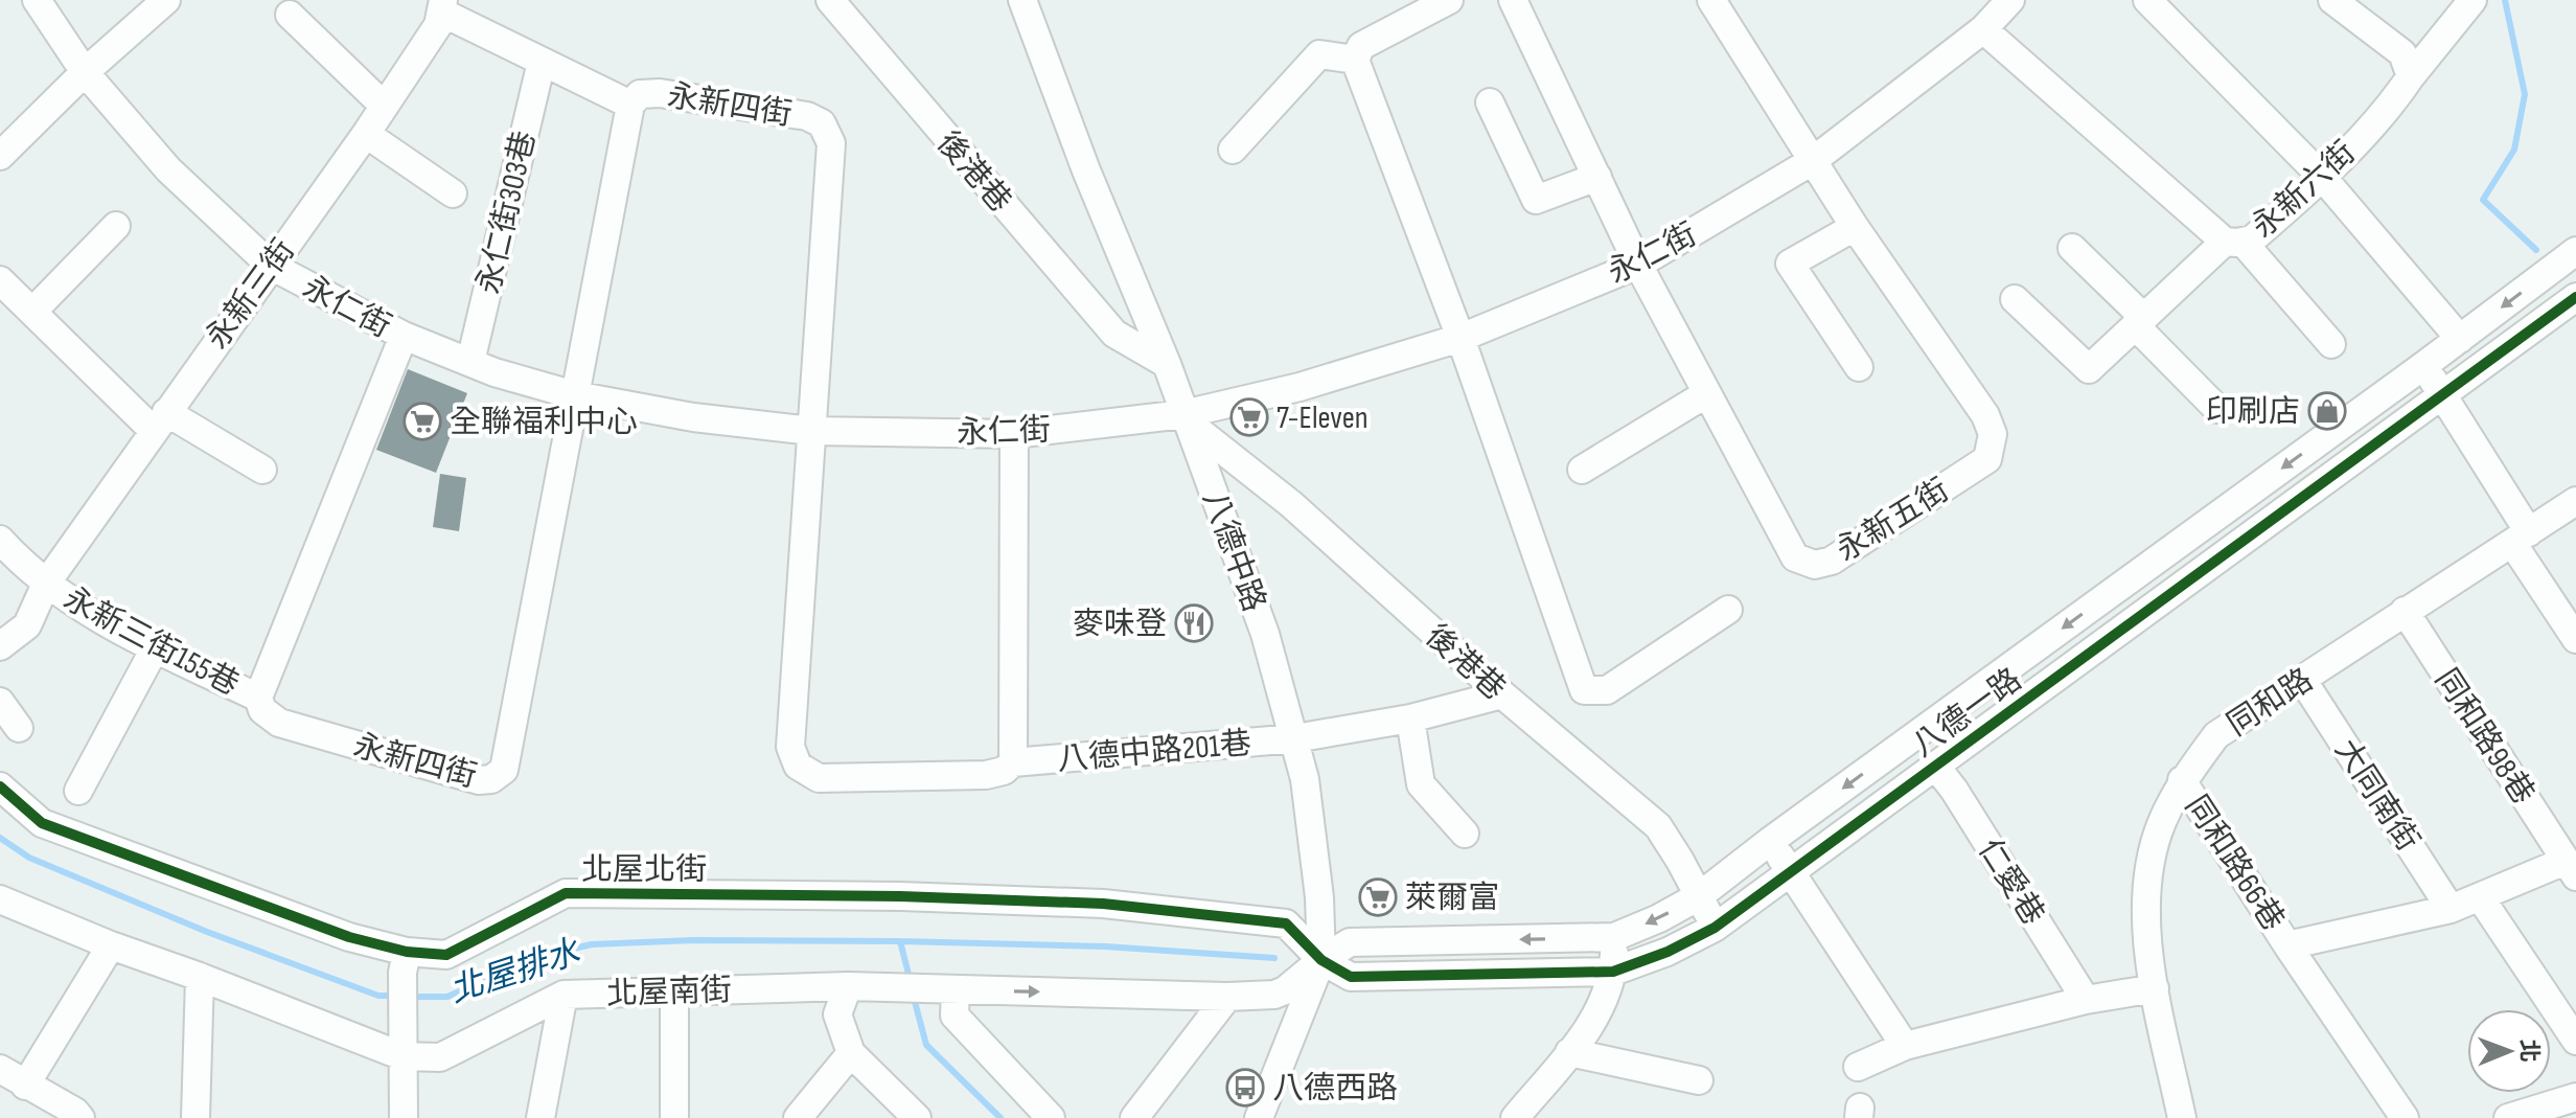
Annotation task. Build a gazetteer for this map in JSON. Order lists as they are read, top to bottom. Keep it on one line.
{"streets":{"street":["永新四街","後港巷","永新六街","永仁街303巷","永仁街","永新三街","永新五街","八德中路","永新三街155巷","同和路","八德一路","同和路98巷","八德中路201巷","大同南街","同和路66巷","北屋北街","仁愛巷","北屋南街"]},"crossings":[["永新四街","永仁街"],["永新四街","永新三街155巷"],["永新四街","八德中路201巷"],["後港巷","永仁街"],["後港巷","八德中路"],["後港巷","八德一路"],["後港巷","八德中路201巷"],["永新六街","永仁街"],["永仁街303巷","永仁街"],["永仁街","永新三街"],["永仁街","永新五街"],["永仁街","八德中路"],["永新三街","永新三街155巷"],["八德中路","八德一路"],["八德中路","八德中路201巷"],["八德中路","北屋北街"],["八德中路","北屋南街"],["同和路","同和路98巷"],["同和路","大同南街"],["同和路","同和路66巷"],["八德一路","北屋北街"],["八德一路","仁愛巷"],["八德一路","北屋南街"],["北屋北街","北屋南街"]],"water":["北屋排水"],"places":{"shop":["印刷店"],"supermarket":["7-Eleven","全聯福利中心","萊爾富"],"restaurant":["麥味登"],"bus stop":["八德西路"]},"north":"right"}
